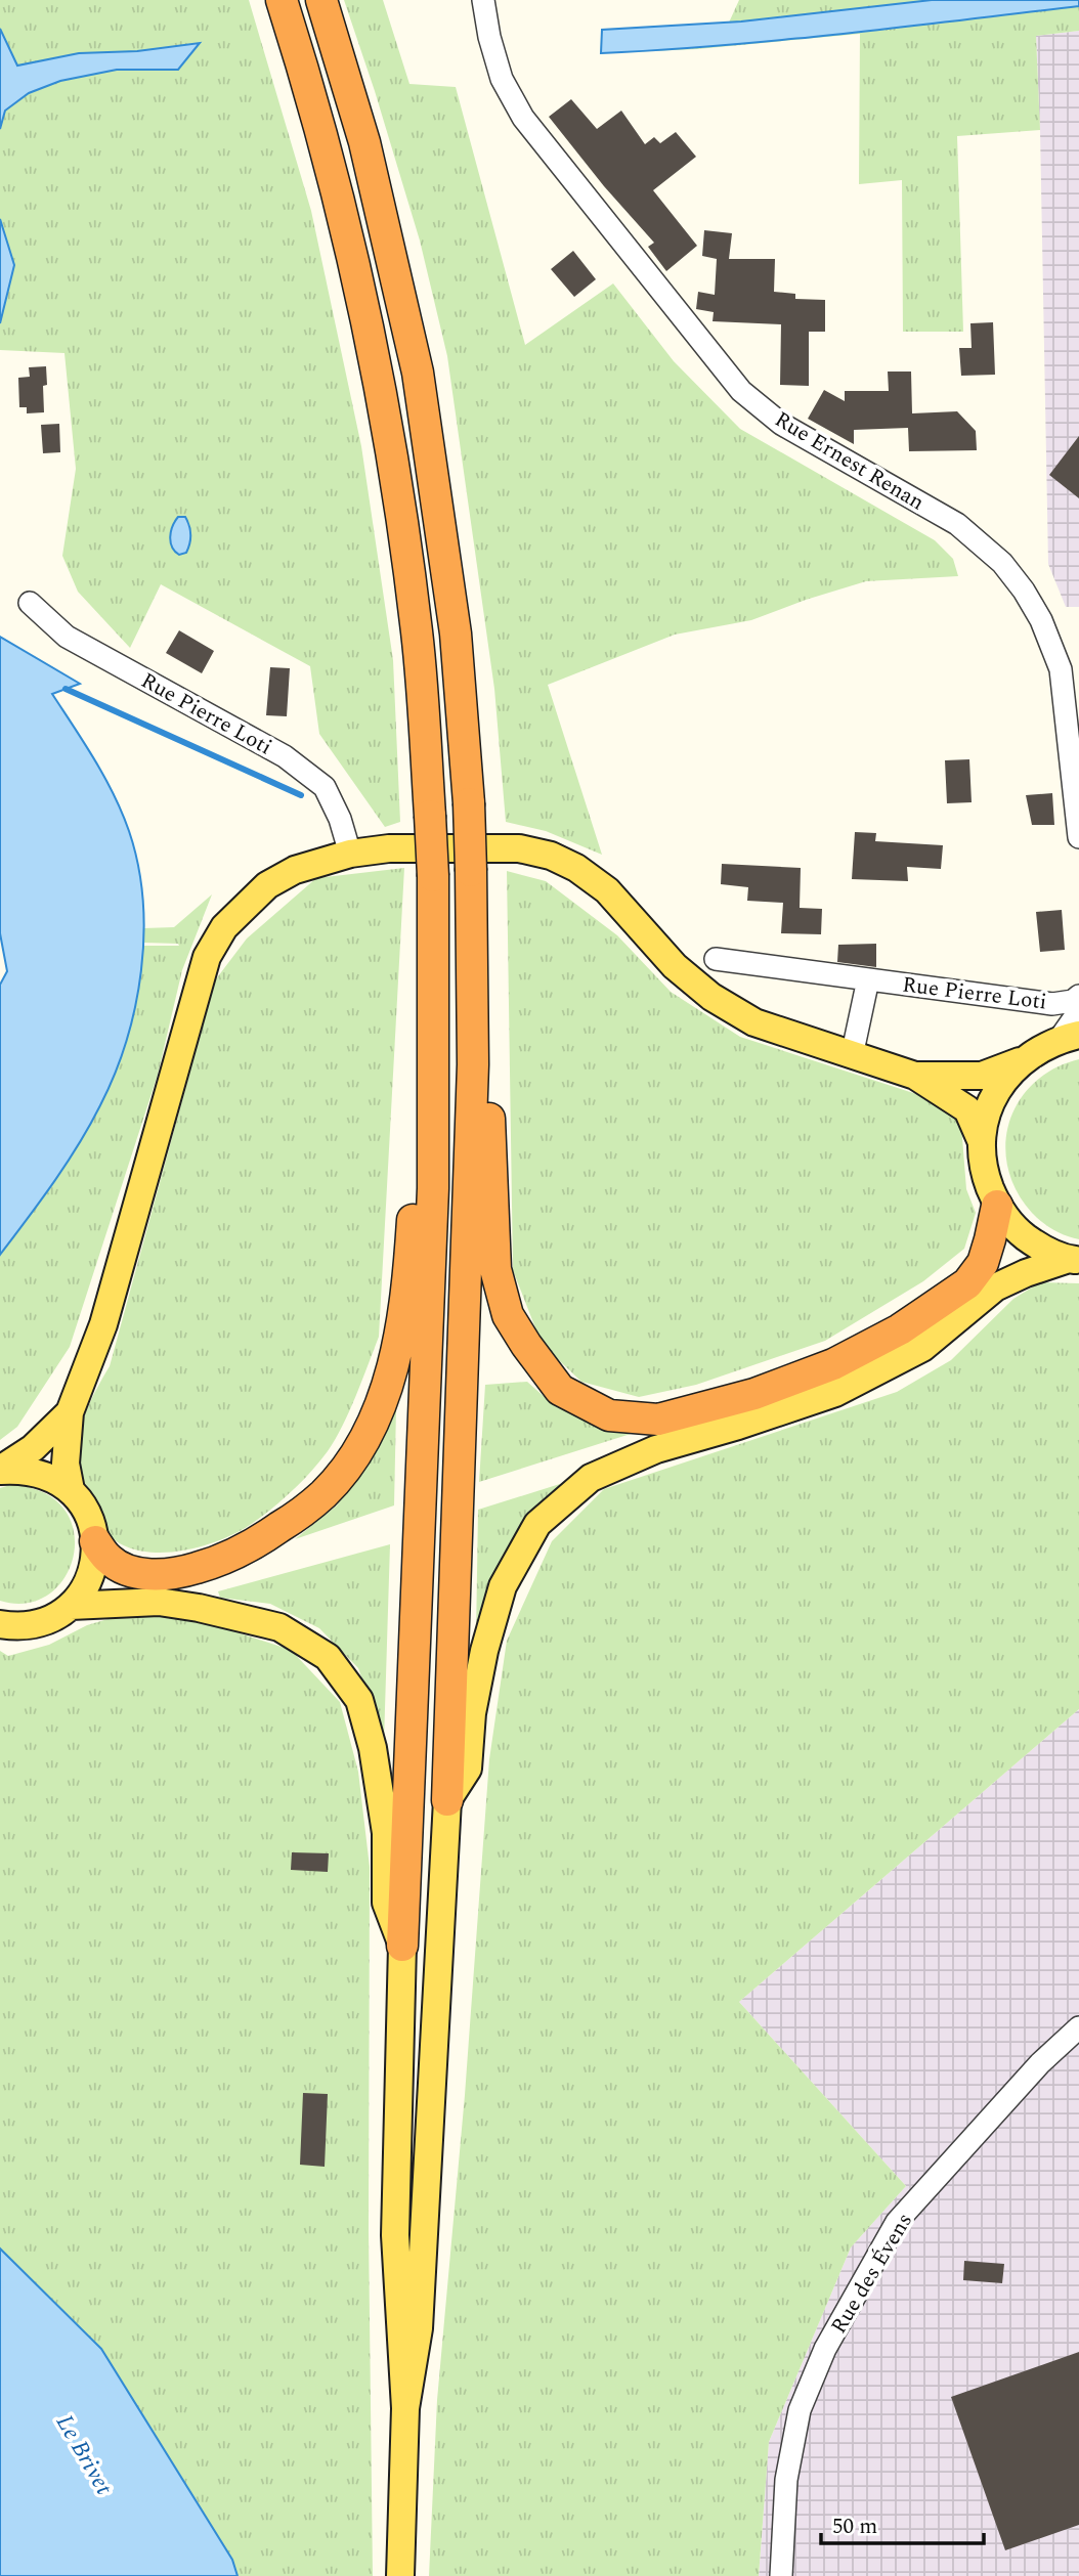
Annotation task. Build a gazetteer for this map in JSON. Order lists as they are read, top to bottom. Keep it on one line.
{"streets":{"street":["Rue Ernest Renan","Rue Pierre Loti","Rue des Évens"]},"water":["Le Brivet"],"scale_bar":"50 m"}
